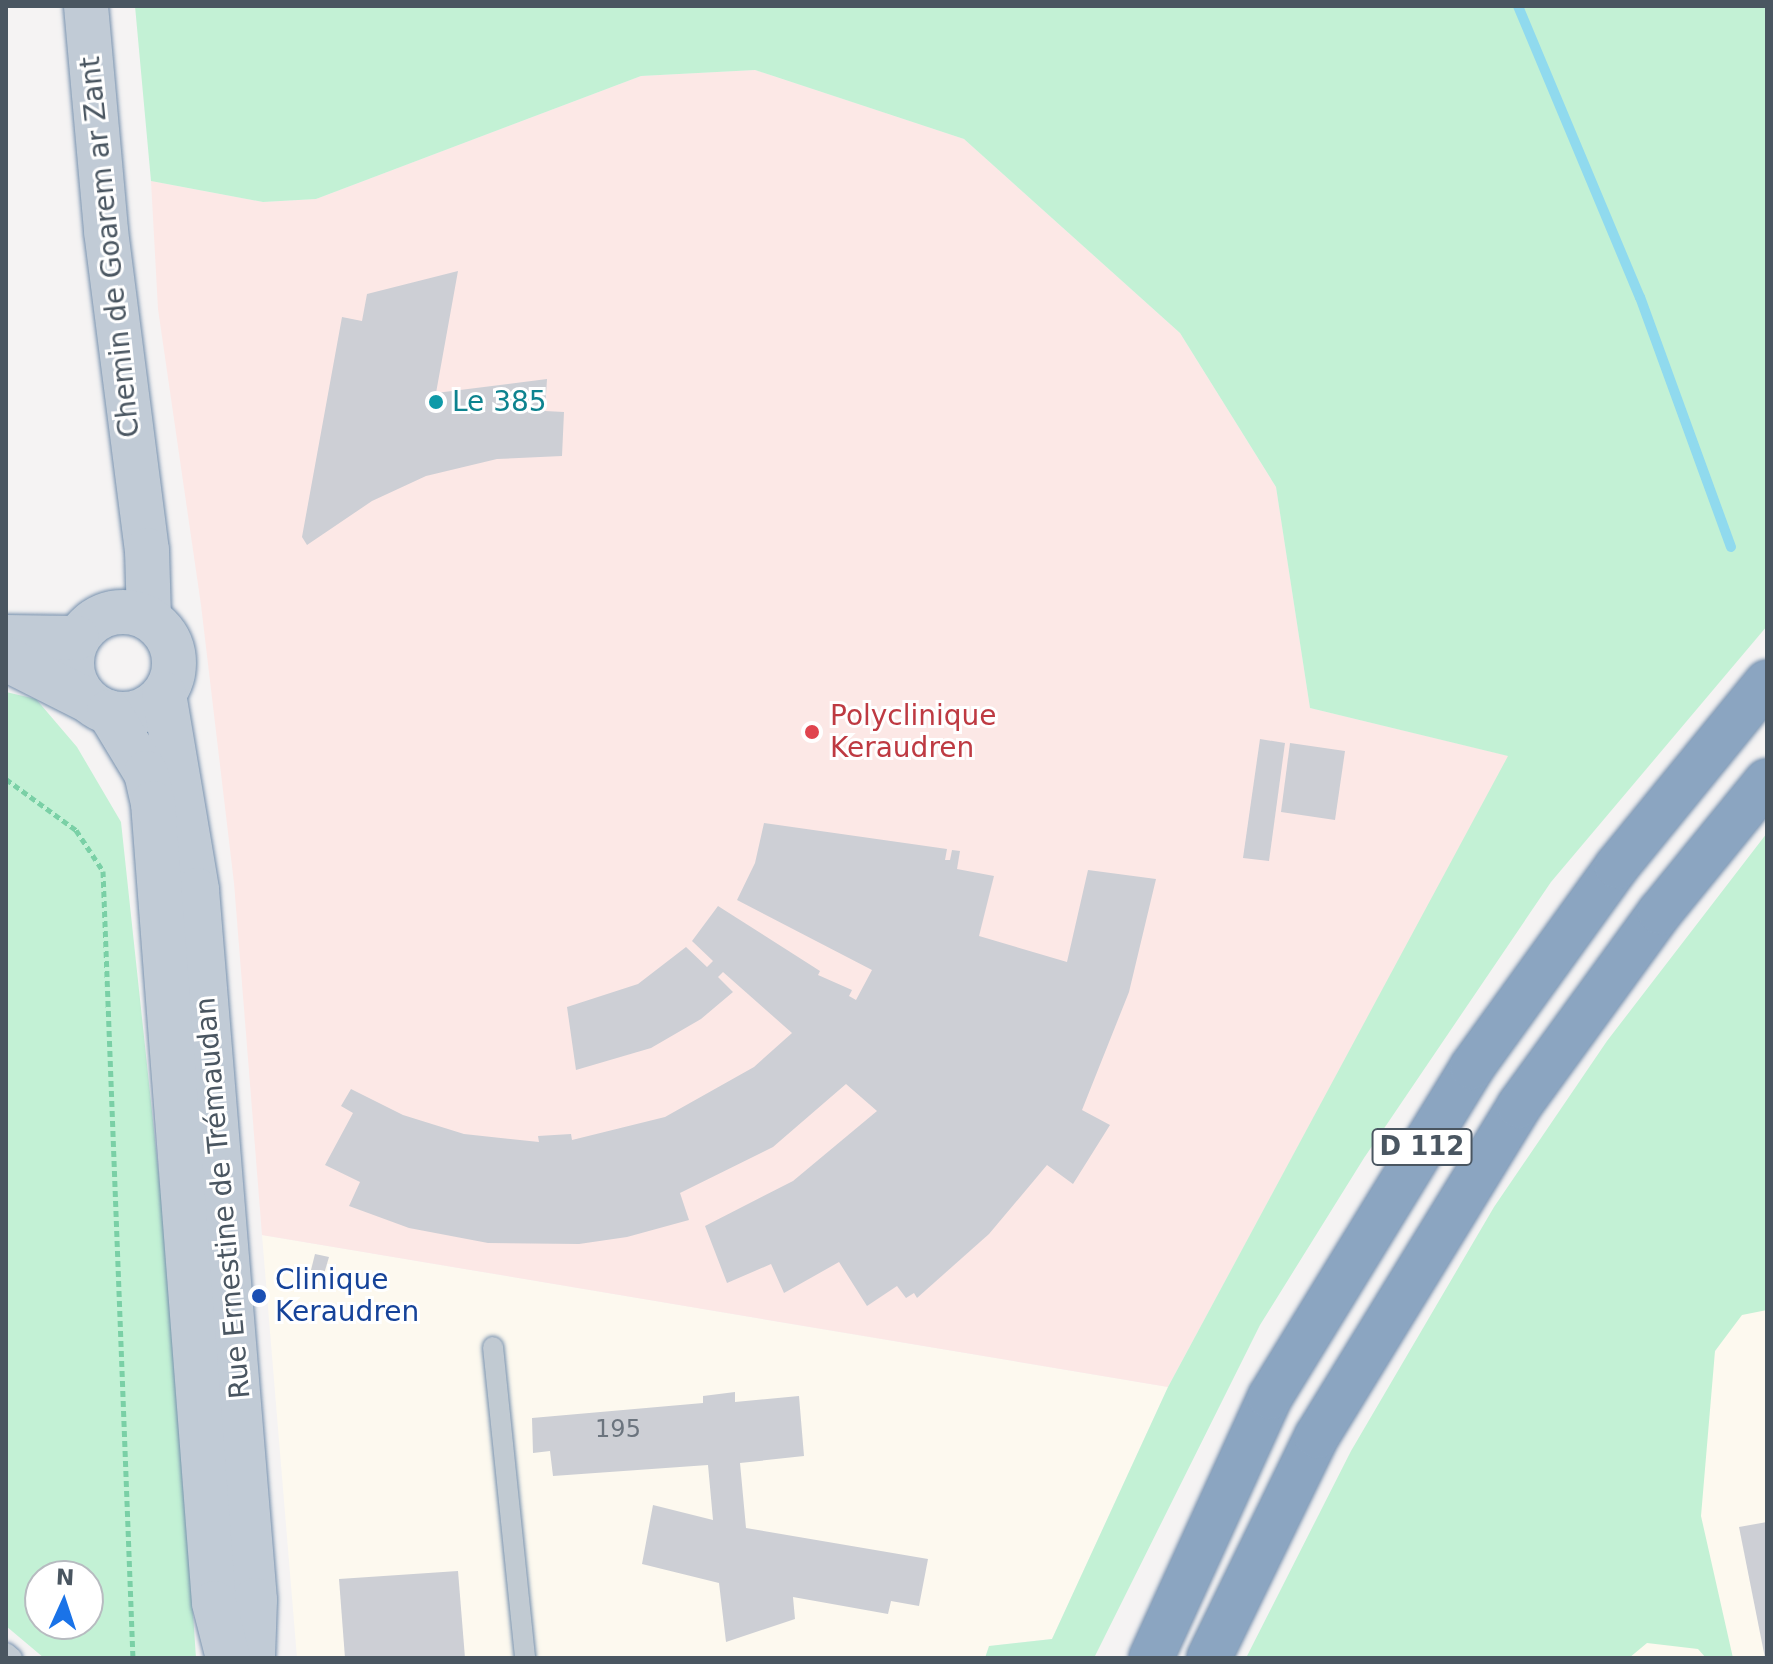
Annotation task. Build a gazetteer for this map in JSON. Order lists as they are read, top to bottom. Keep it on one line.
{"streets":{"highway":["D 112"],"street":["Chemin de Goarem ar Zant","Rue Ernestine de Trémaudan"]},"crossings":[["Chemin de Goarem ar Zant","Rue Ernestine de Trémaudan"]],"places":["Le 385","Polyclinique Keraudren","Clinique Keraudren"],"house_numbers":["195"],"north":"top"}
